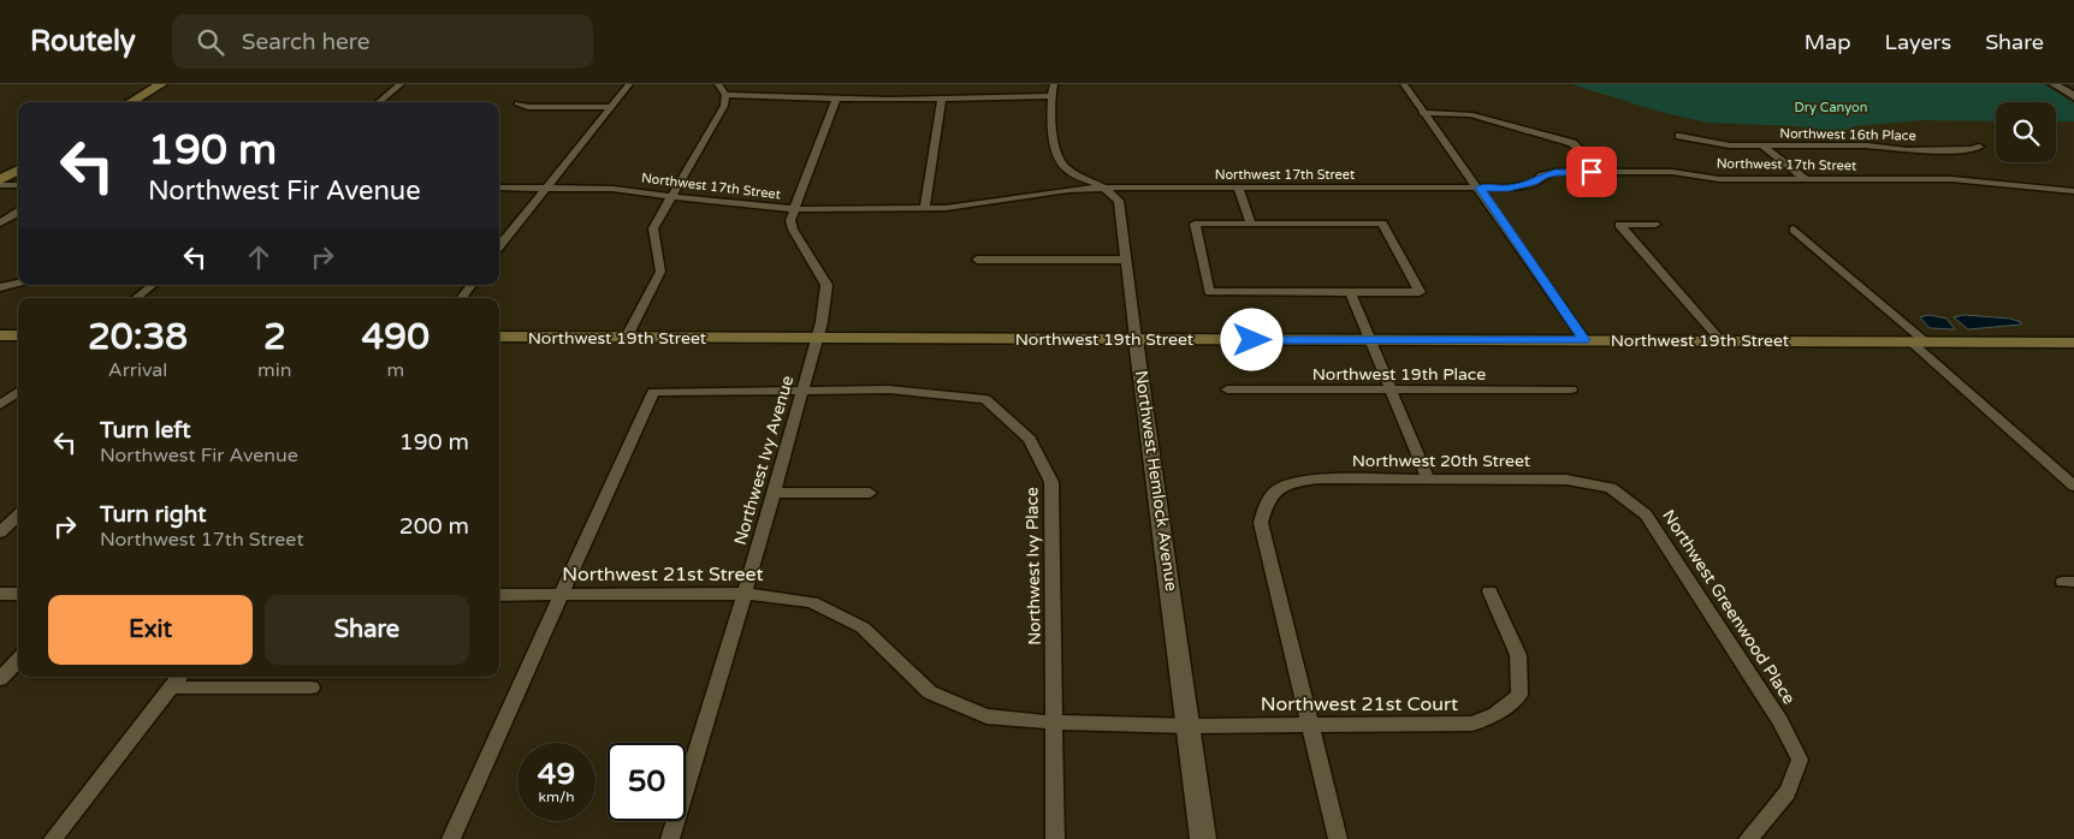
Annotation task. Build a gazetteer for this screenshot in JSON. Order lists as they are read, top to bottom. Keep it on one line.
{"streets":{"main road":["Northwest 19th Street"],"street":["Northwest 16th Place","Northwest 17th Street","Northwest 19th Place","Northwest Ivy Avenue","Northwest 20th Street","Northwest Hemlock Avenue","Northwest Ivy Place","Northwest 21st Street","Northwest Greenwood Place","Northwest 21st Court"]},"crossings":[["Northwest 17th Street","Northwest Ivy Avenue"],["Northwest 17th Street","Northwest Hemlock Avenue"],["Northwest 19th Street","Northwest Ivy Avenue"],["Northwest 19th Street","Northwest Hemlock Avenue"],["Northwest Ivy Avenue","Northwest Ivy Place"],["Northwest Ivy Avenue","Northwest 21st Street"],["Northwest 20th Street","Northwest Greenwood Place"],["Northwest 20th Street","Northwest 21st Court"],["Northwest Hemlock Avenue","Northwest 21st Street"],["Northwest Hemlock Avenue","Northwest 21st Court"],["Northwest Ivy Place","Northwest 21st Street"],["Northwest 21st Street","Northwest 21st Court"]],"parks":["Dry Canyon"],"page":{"header":"Routely","search":"Search here","nav":["Map","Layers","Share"],"turn":["190 m","Northwest Fir Avenue"],"eta":["20:38","Arrival","2","min","490","m"],"list":[{"name":"Turn left","note":"Northwest Fir Avenue","value":"190 m"},{"name":"Turn right","note":"Northwest 17th Street","value":"200 m"}],"buttons":["Exit","Share"],"speed":"49 km/h","limit":"50"}}
